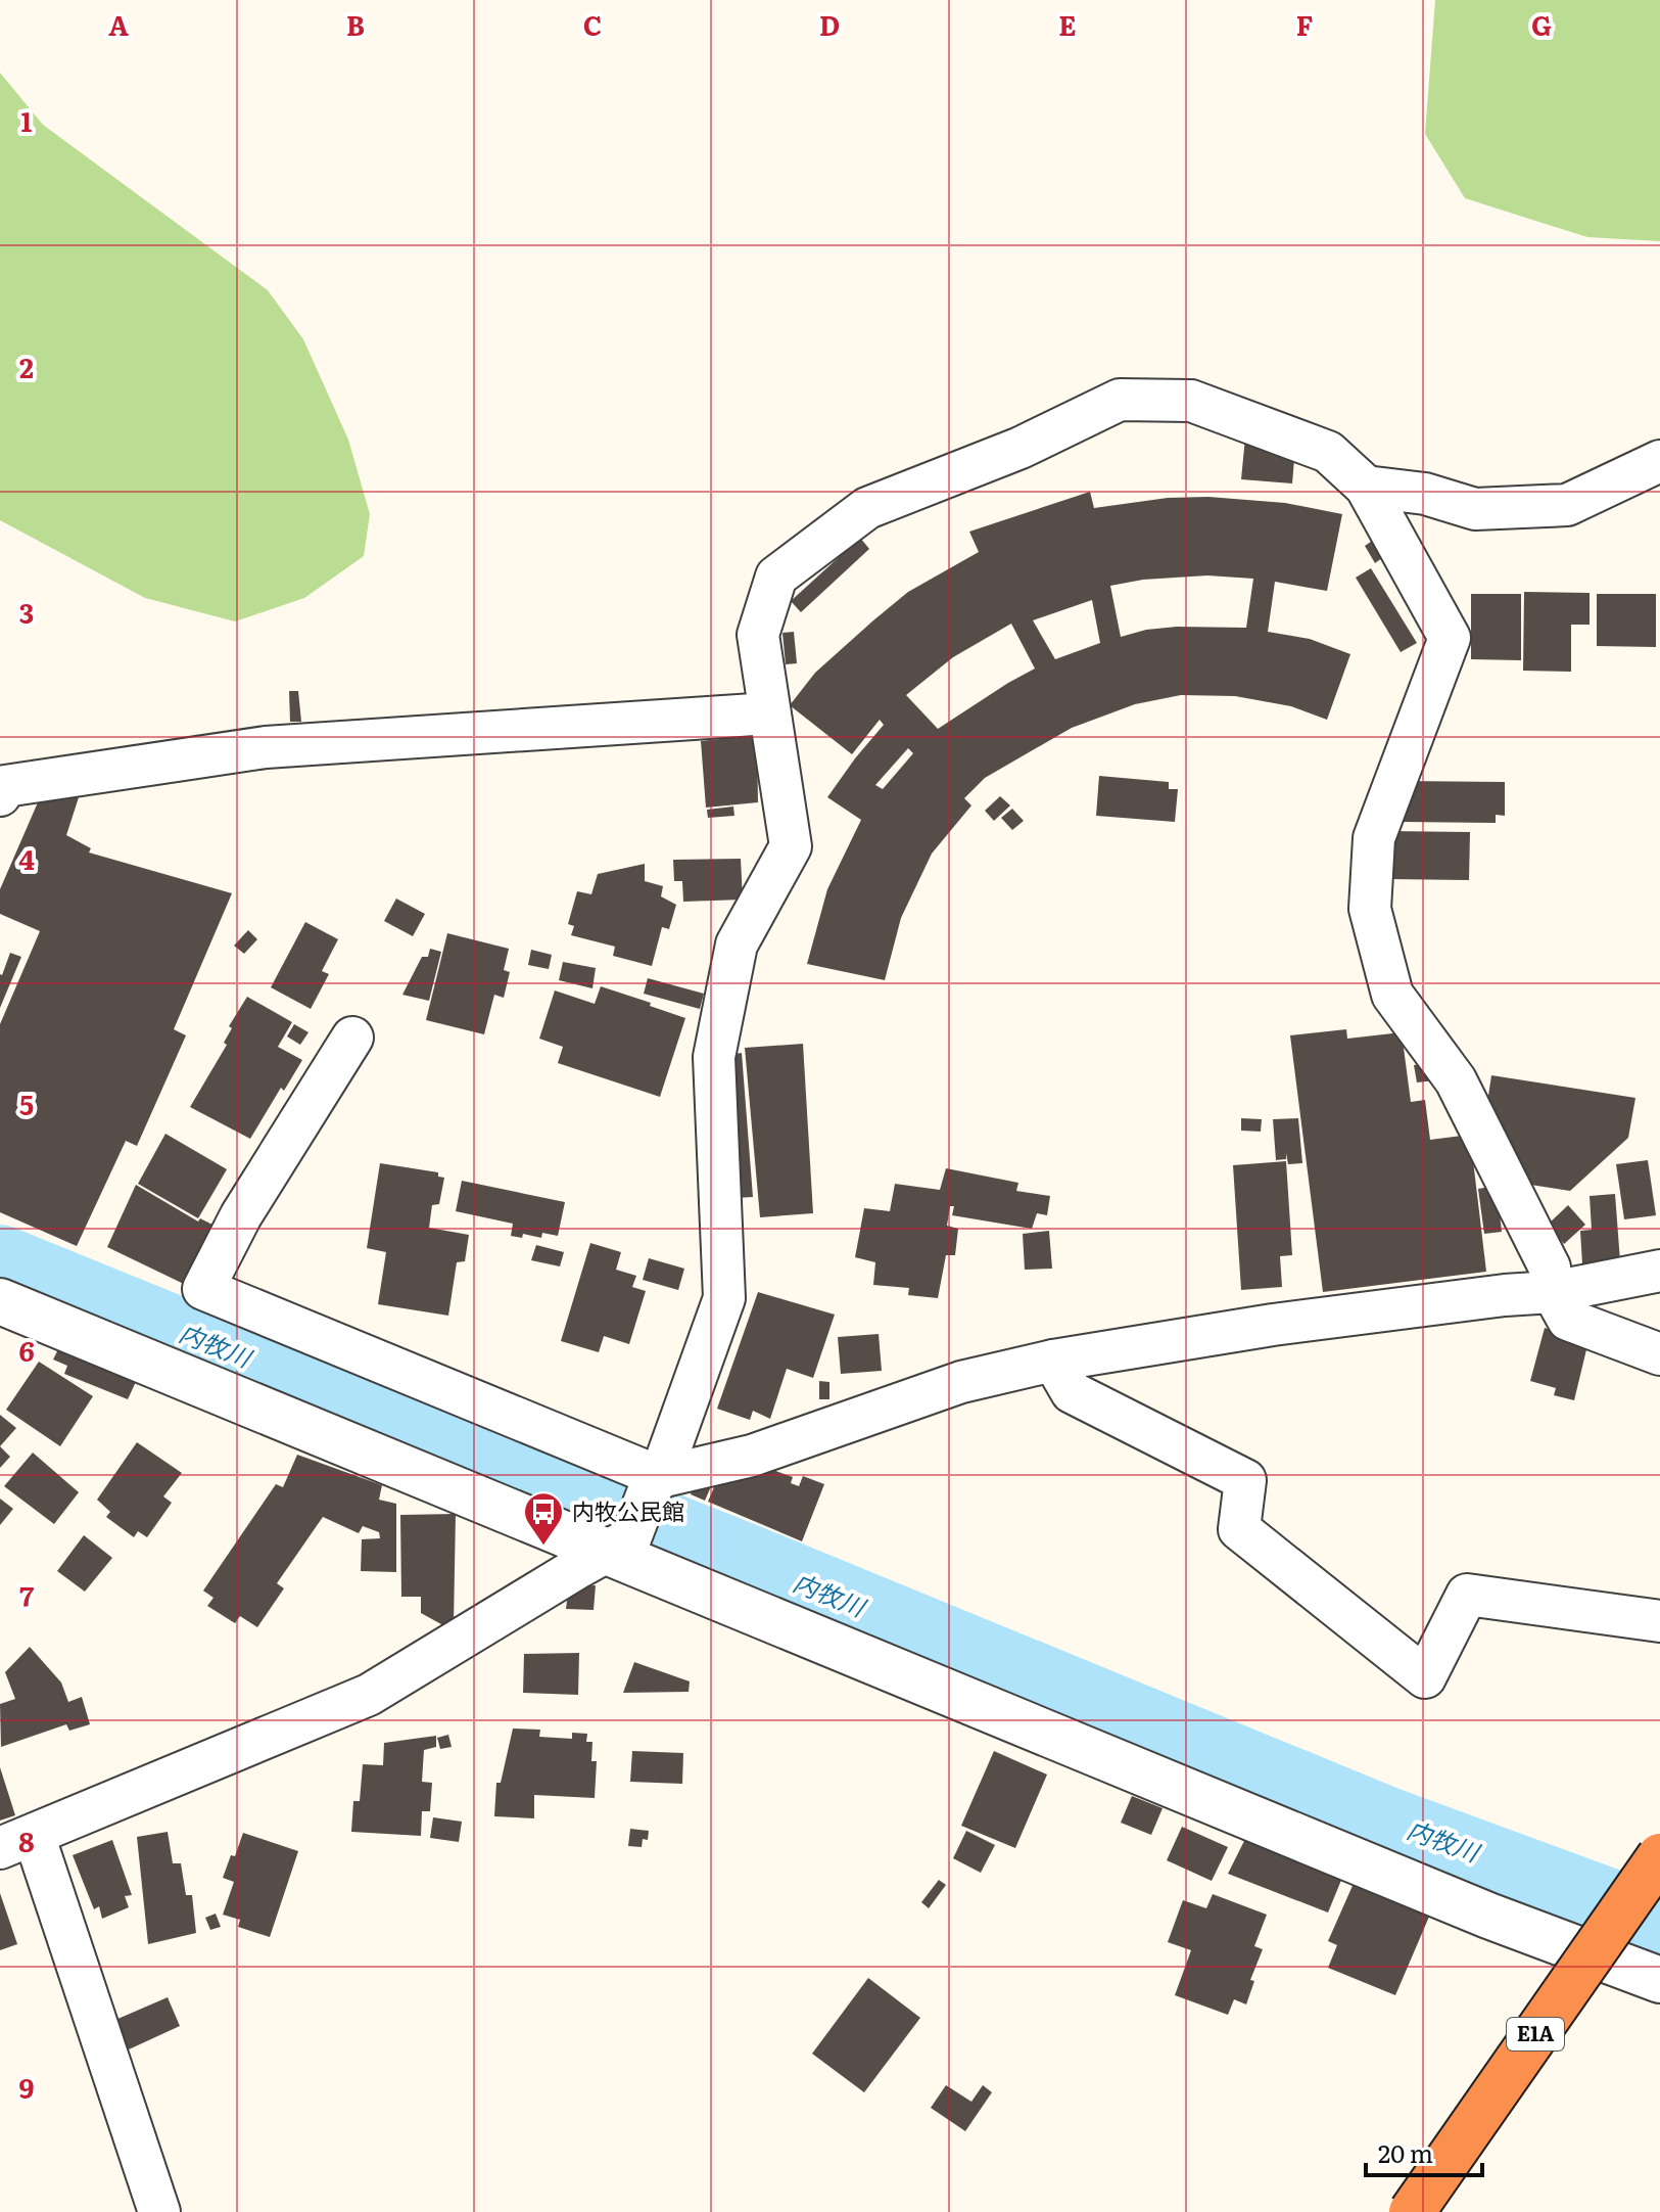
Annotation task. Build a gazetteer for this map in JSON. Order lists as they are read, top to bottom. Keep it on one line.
{"streets":{"highway":["E1A"]},"water":["内牧川"],"places":{"bus stop":["内牧公民館"]},"scale_bar":"20 m","grid":{"columns":["A","B","C","D","E","F","G"],"rows":["1","2","3","4","5","6","7","8","9"]}}
